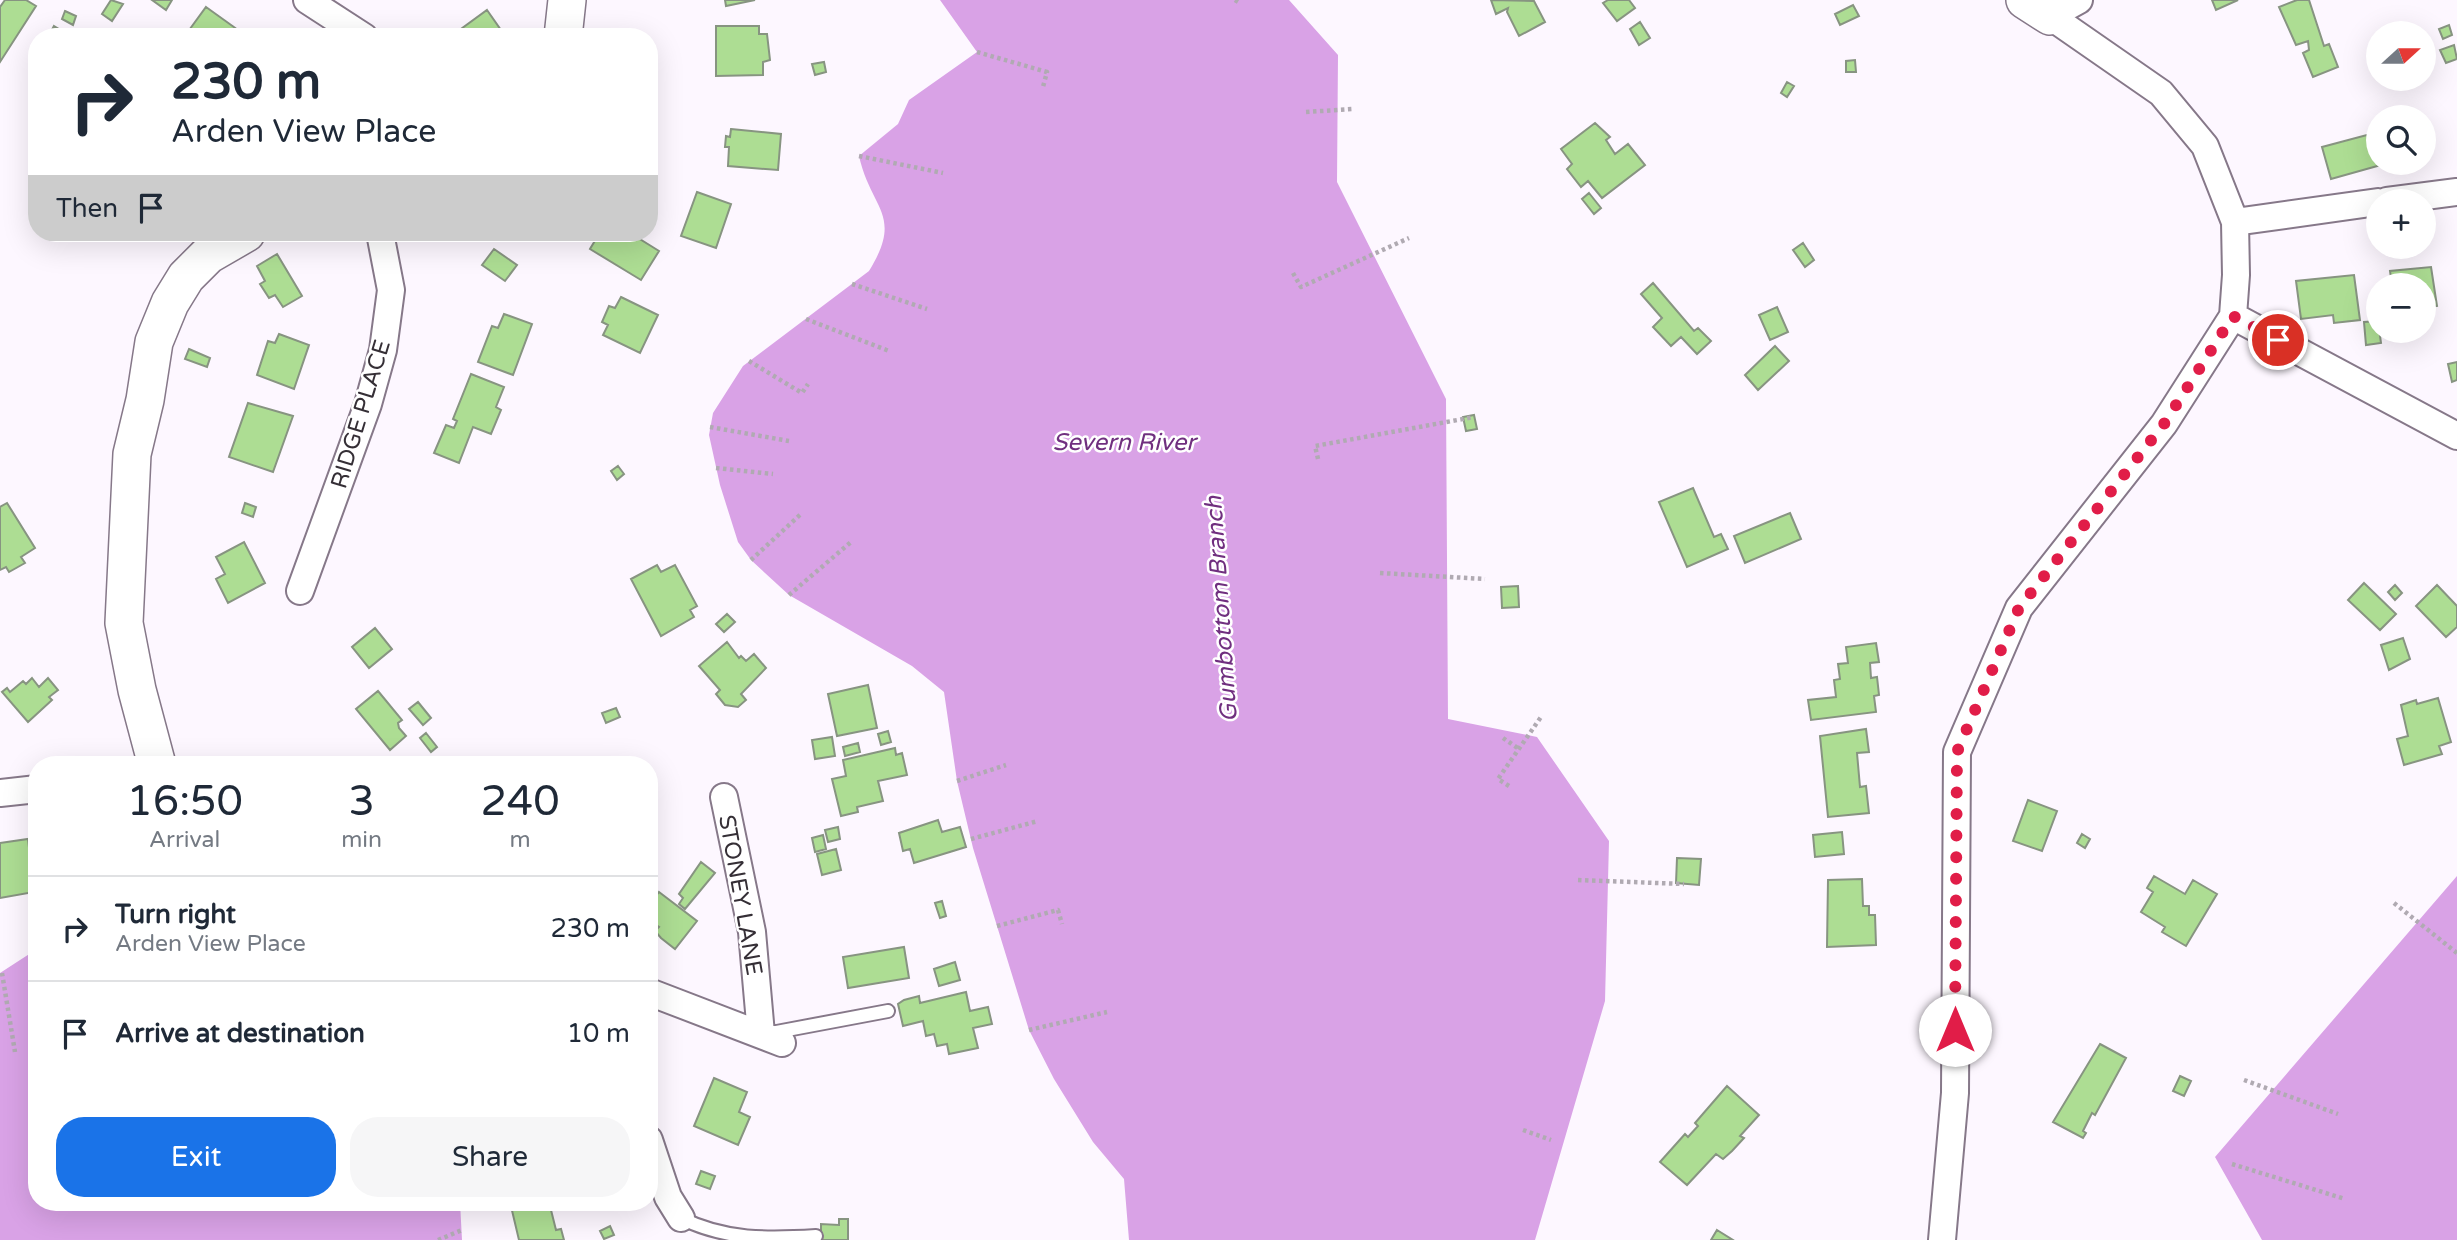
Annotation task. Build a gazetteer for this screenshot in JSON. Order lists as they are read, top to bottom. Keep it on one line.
{"streets":{"street":["RIDGE PLACE","STONEY LANE"]},"water":["Severn River","Gumbottom Branch"],"north":"right","page":{"map_buttons":["+","−"],"turn":["230 m","Arden View Place"],"then":"Then","eta":["16:50","Arrival","3","min","240","m"],"list":[{"name":"Turn right","note":"Arden View Place","value":"230 m"},{"name":"Arrive at destination","value":"10 m"}],"buttons":["Exit","Share"]}}
